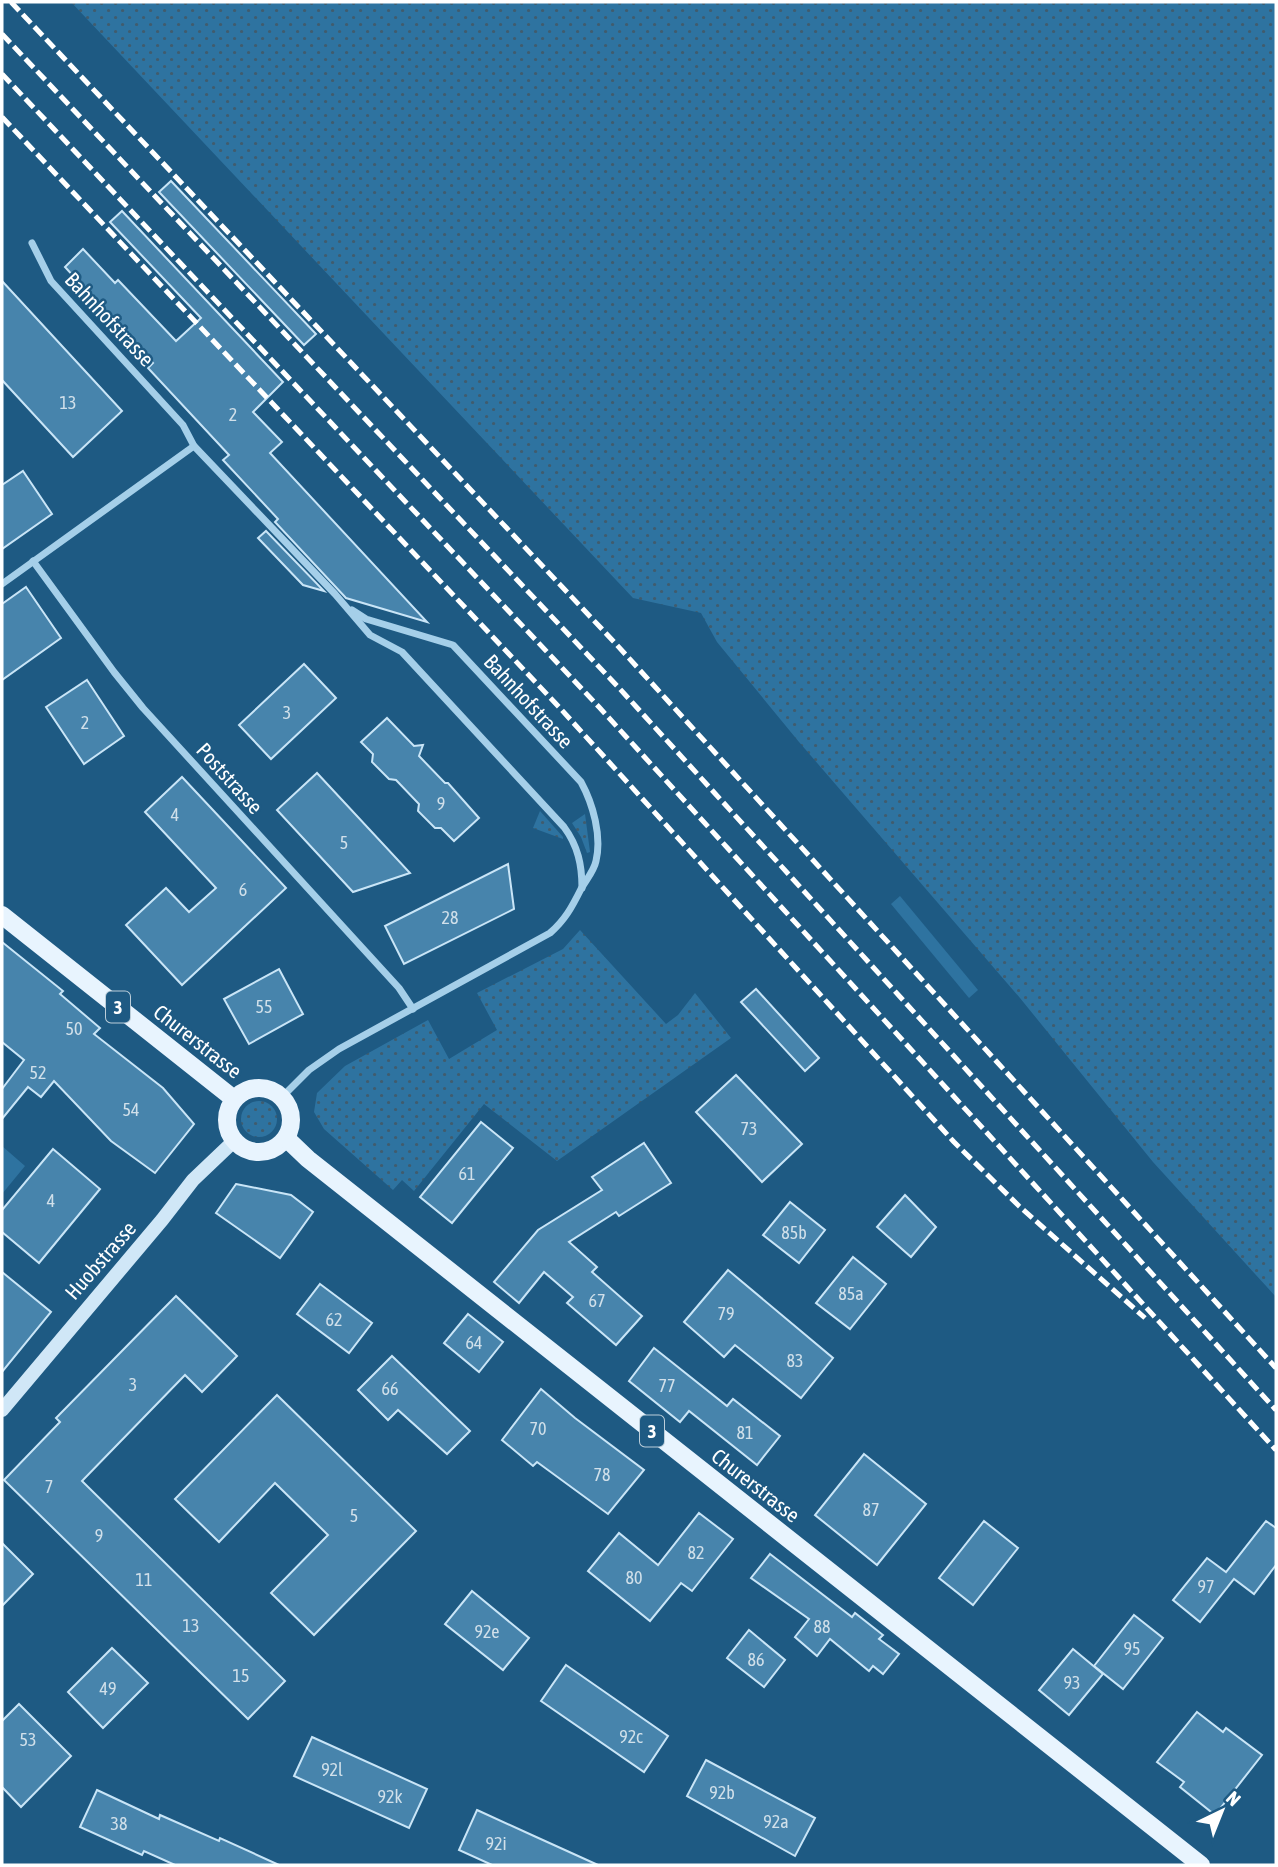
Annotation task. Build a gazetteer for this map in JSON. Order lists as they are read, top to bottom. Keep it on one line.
{"streets":{"main road":["3","Churerstrasse"],"street":["Bahnhofstrasse","Poststrasse","Huobstrasse"]},"crossings":[["Bahnhofstrasse","Poststrasse"],["Bahnhofstrasse","Churerstrasse"],["Bahnhofstrasse","Huobstrasse"],["Churerstrasse","Huobstrasse"]],"house_numbers":["13","2","3","2","9","4","5","6","28","55","50","52","54","73","61","4","85b","85a","67","79","62","64","83","3","77","66","70","81","78","7","87","5","9","82","80","11","97","13","88","92e","95","86","15","93","49","92c","53","92l","92b","92k","92a","38","92i"],"north":"top right"}
